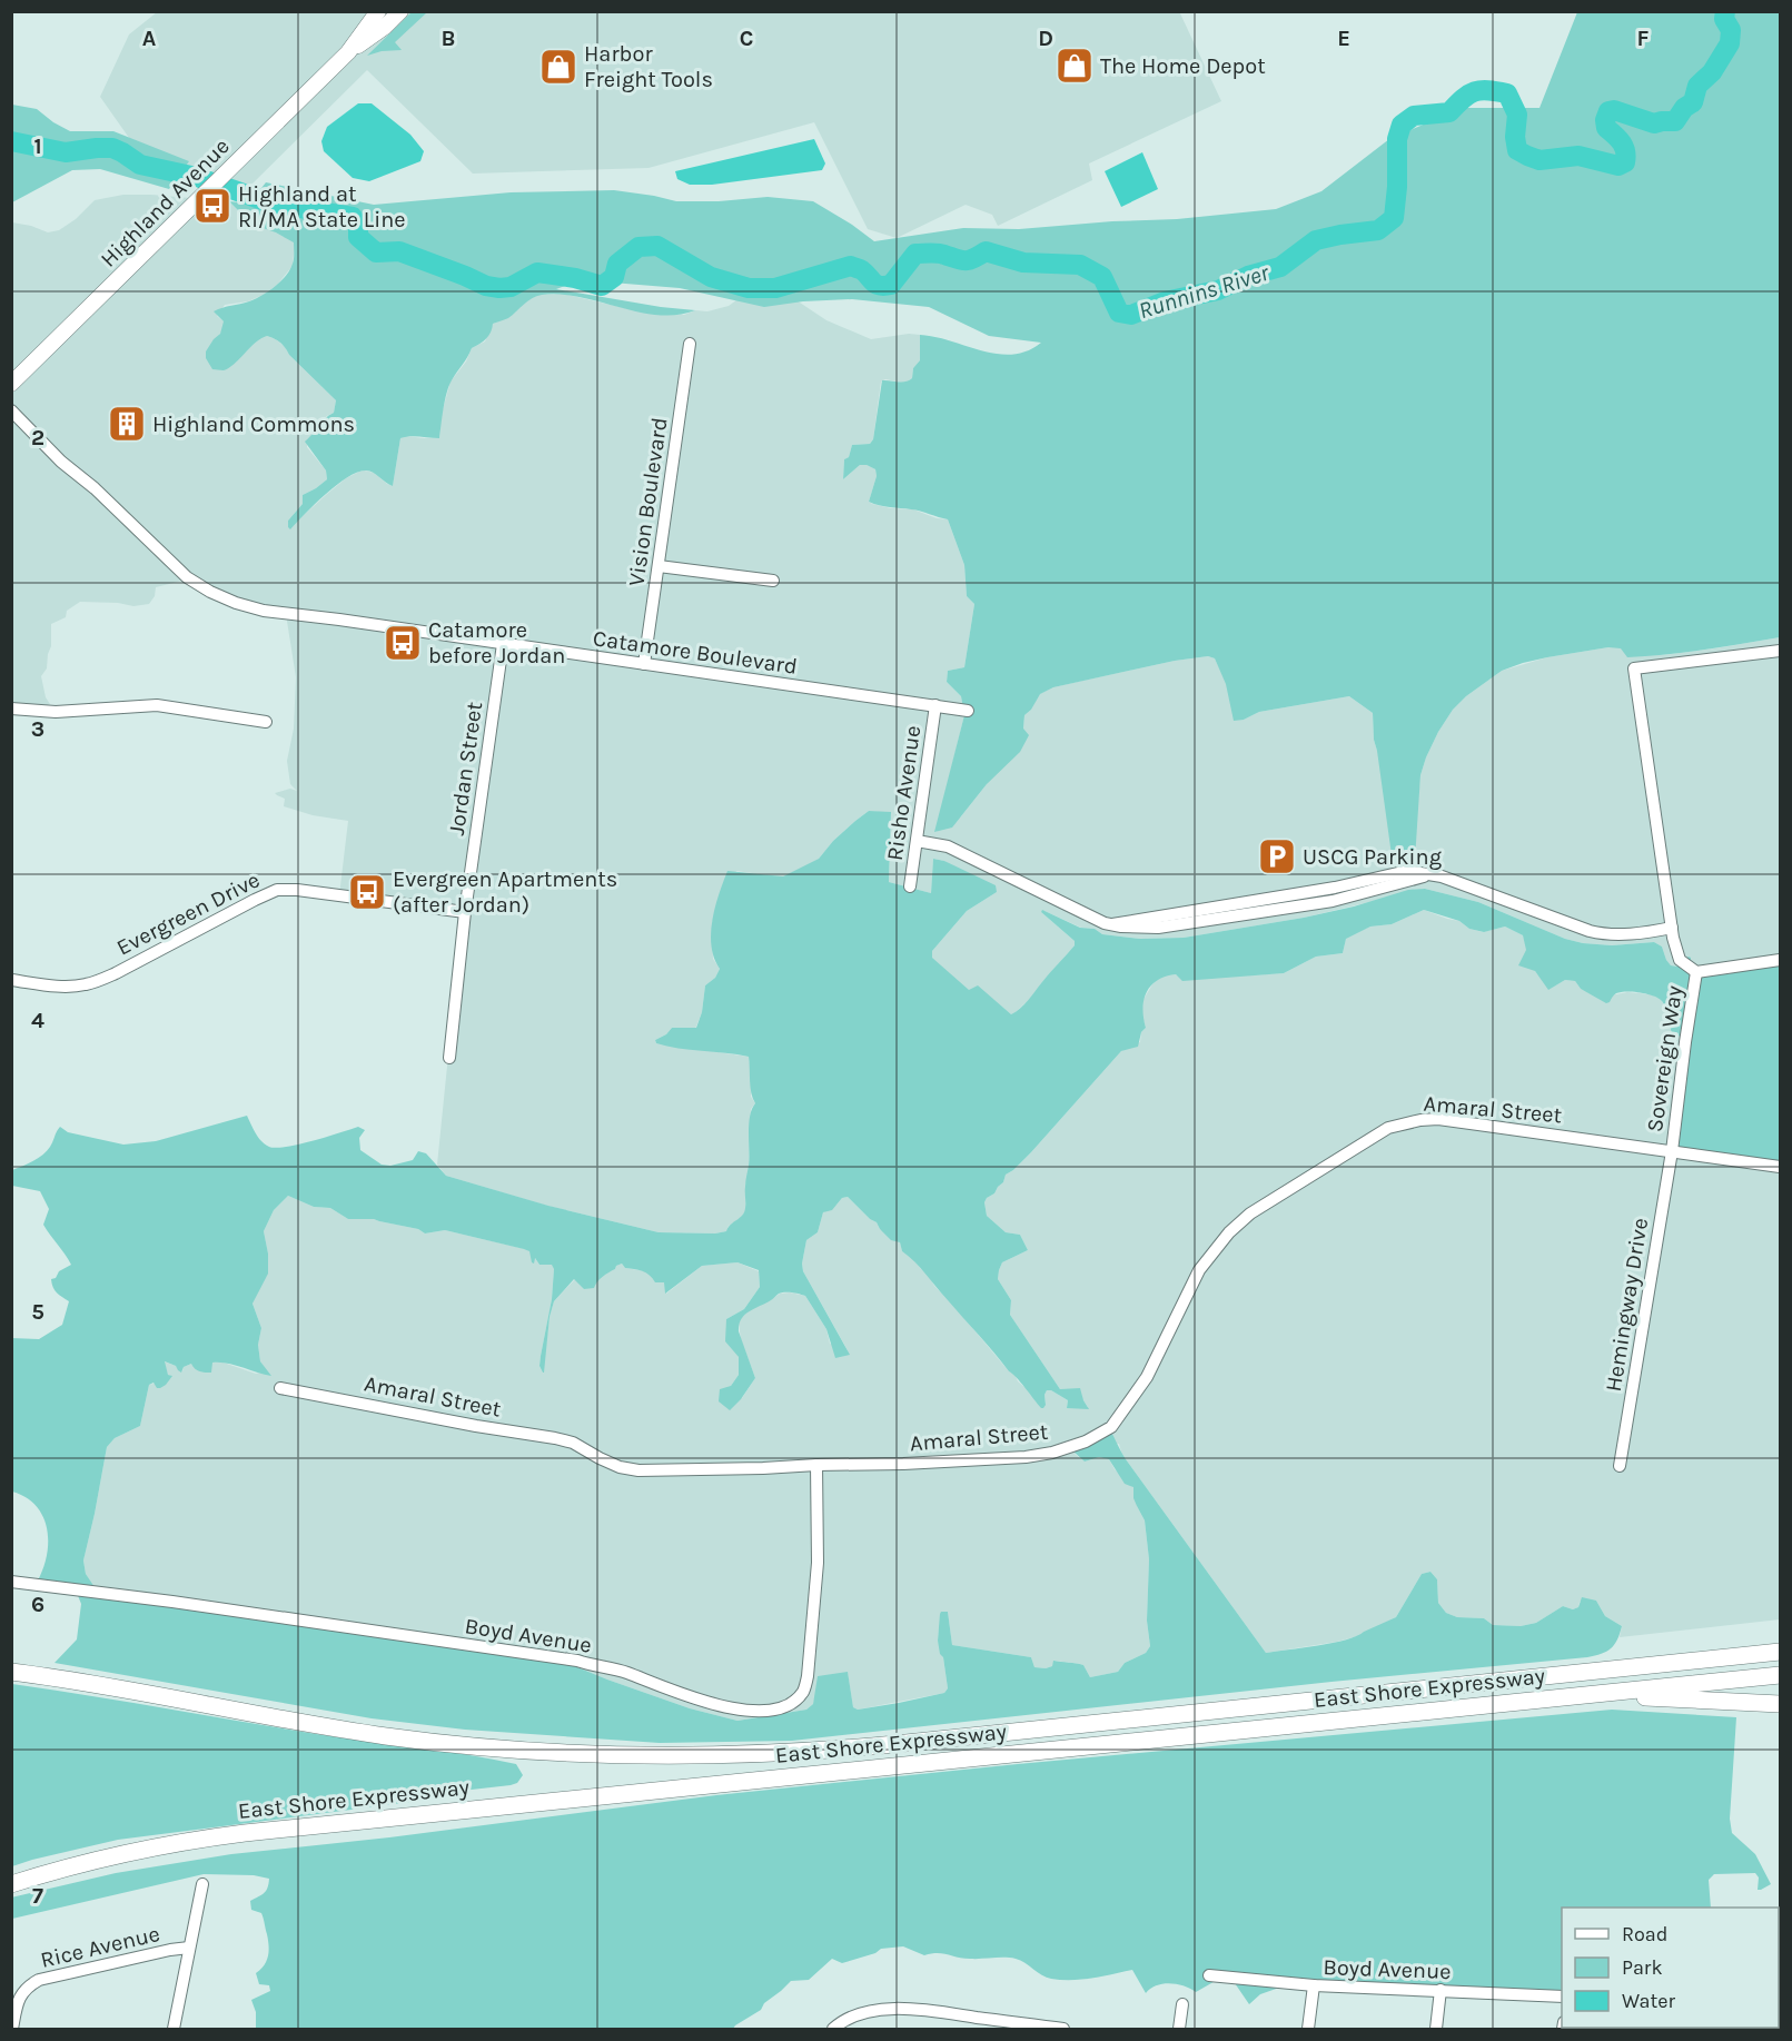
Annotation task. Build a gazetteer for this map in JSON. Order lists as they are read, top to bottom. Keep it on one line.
{"streets":{"highway":["East Shore Expressway"],"main road":["Highland Avenue"],"street":["Vision Boulevard","Catamore Boulevard","Jordan Street","Risho Avenue","Evergreen Drive","Sovereign Way","Amaral Street","Hemingway Drive","Boyd Avenue","Rice Avenue"]},"crossings":[["Vision Boulevard","Catamore Boulevard"],["Catamore Boulevard","Jordan Street"],["Catamore Boulevard","Risho Avenue"],["Jordan Street","Evergreen Drive"],["Sovereign Way","Amaral Street"],["Sovereign Way","Hemingway Drive"],["Amaral Street","Hemingway Drive"],["Amaral Street","Boyd Avenue"]],"water":["Runnins River"],"places":{"shop":["The Home Depot","Harbor Freight Tools"],"bus stop":["Highland at RI/MA State Line","Catamore before Jordan","Evergreen Apartments (after Jordan)"],"building":["Highland Commons"],"parking":["USCG Parking"]},"legend":["Road","Park","Water"],"grid":{"columns":["A","B","C","D","E","F"],"rows":["1","2","3","4","5","6","7"]}}
